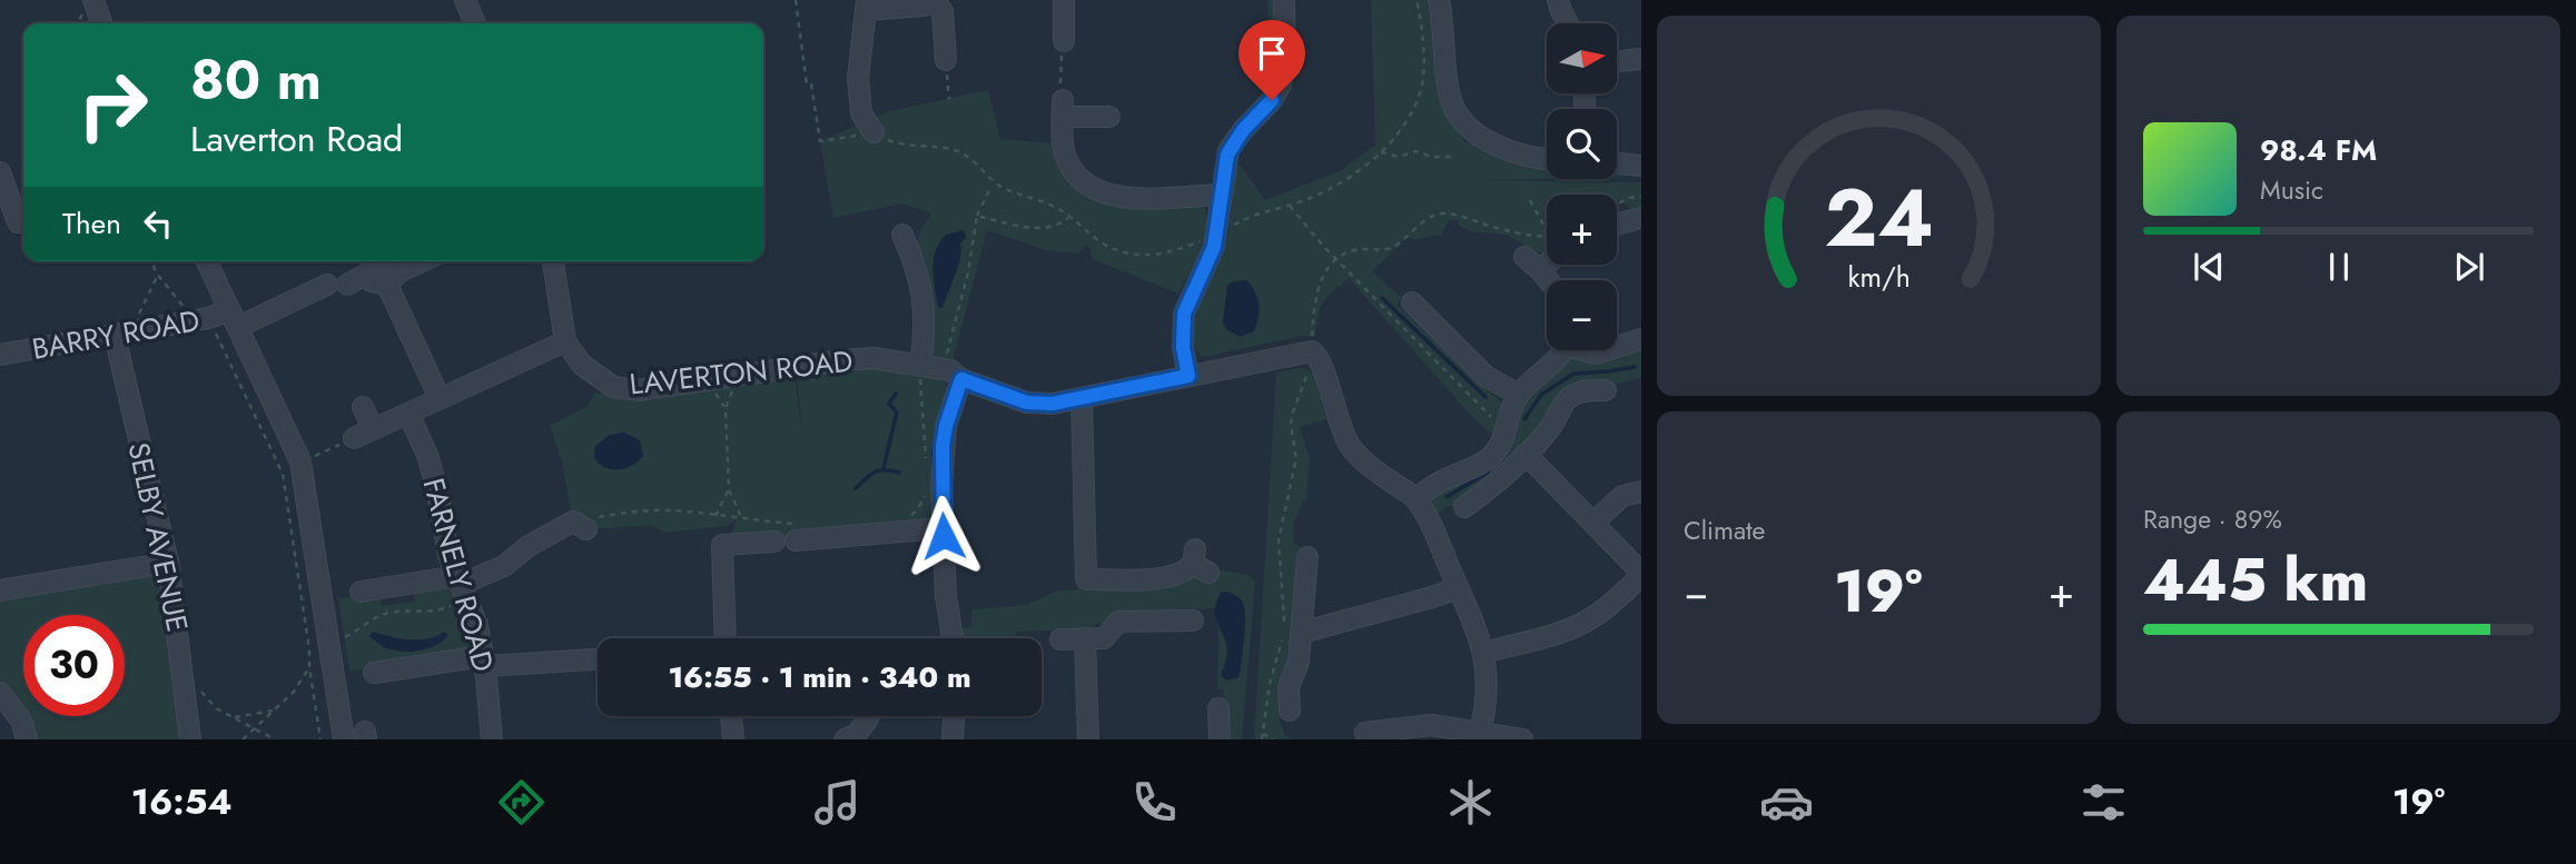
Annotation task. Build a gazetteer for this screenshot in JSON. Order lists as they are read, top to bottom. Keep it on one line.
{"streets":{"street":["BARRY ROAD","LAVERTON ROAD","SELBY AVENUE","FARNELY ROAD"]},"crossings":[["BARRY ROAD","SELBY AVENUE"]],"north":"right","page":{"map_buttons":["+","−"],"turn":["80 m","Laverton Road"],"song":["98.4 FM","Music"],"then":"Then","tile":["Climate",["Range · 89%","445 km"]],"heat":["−","19°","+"],"limit":"30","trip":"16:55 · 1 min · 340 m","tabs":["16:54","19°"],"gauge":["24","km/h"]}}
